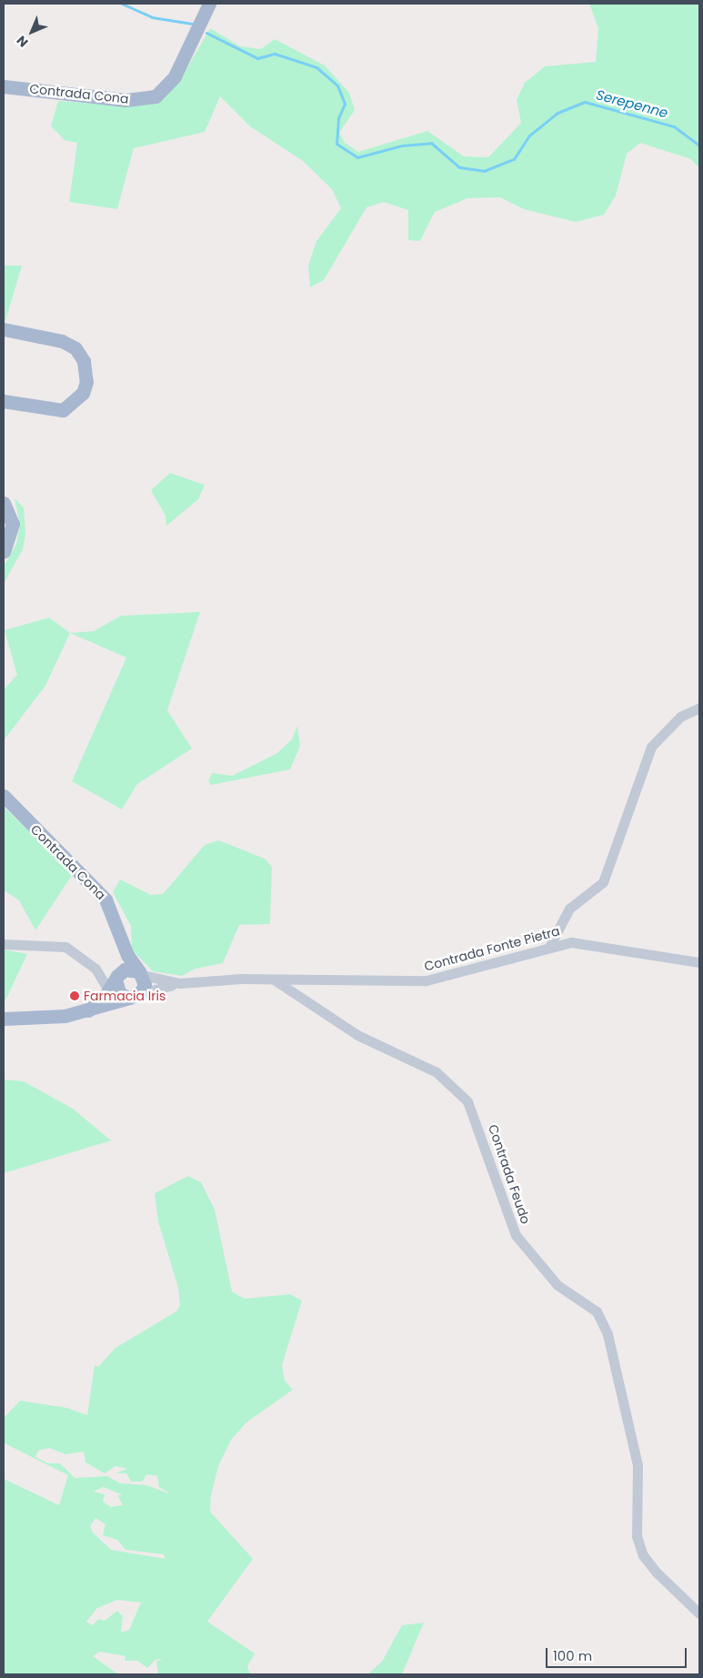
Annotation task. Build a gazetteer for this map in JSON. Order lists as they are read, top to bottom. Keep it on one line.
{"streets":{"main road":["Contrada Cona"],"street":["Contrada Fonte Pietra","Contrada Feudo"]},"crossings":[["Contrada Fonte Pietra","Contrada Feudo"]],"water":["Serepenne"],"places":["Farmacia Iris"],"scale_bar":"100 m","north":"bottom left"}
